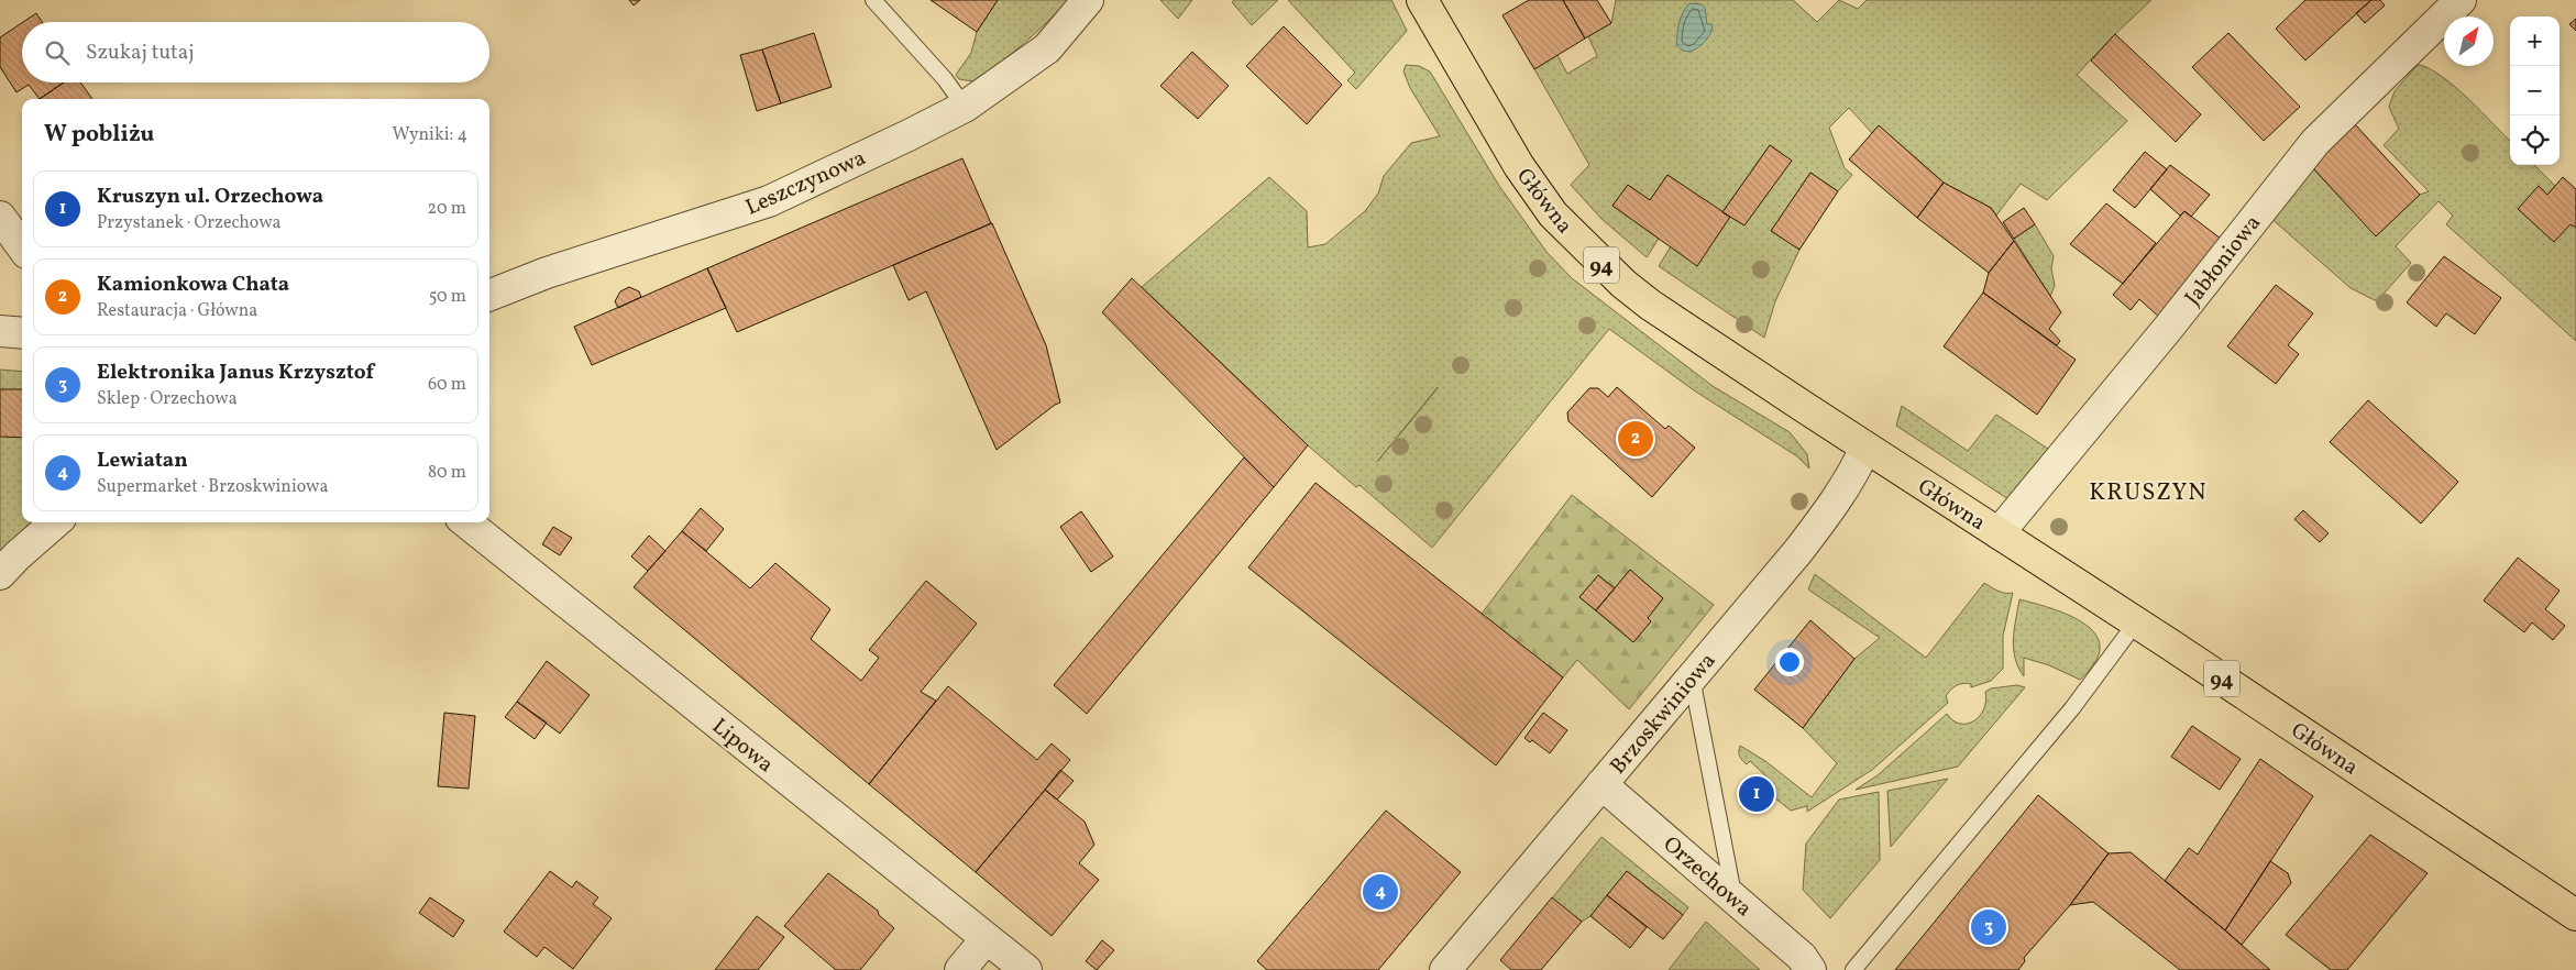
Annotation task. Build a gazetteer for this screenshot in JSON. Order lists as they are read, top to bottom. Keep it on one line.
{"streets":{"main road":["Główna","94"],"street":["Leszczynowa","Jabłoniowa","Brzoskwiniowa","Lipowa","Orzechowa"]},"crossings":[["Główna","Jabłoniowa"],["Główna","Brzoskwiniowa"],["Brzoskwiniowa","Orzechowa"]],"districts":["KRUSZYN"],"north":"top right","page":{"map_buttons":["+","−"],"search":"Szukaj tutaj","heading":["W pobliżu","Wyniki: 4"],"list":[{"mark":"1","name":"Kruszyn ul. Orzechowa","note":"Przystanek · Orzechowa","value":"20 m"},{"mark":"2","name":"Kamionkowa Chata","note":"Restauracja · Główna","value":"50 m"},{"mark":"3","name":"Elektronika Janus Krzysztof","note":"Sklep · Orzechowa","value":"60 m"},{"mark":"4","name":"Lewiatan","note":"Supermarket · Brzoskwiniowa","value":"80 m"}],"pins":["2","1","4","3"]}}
